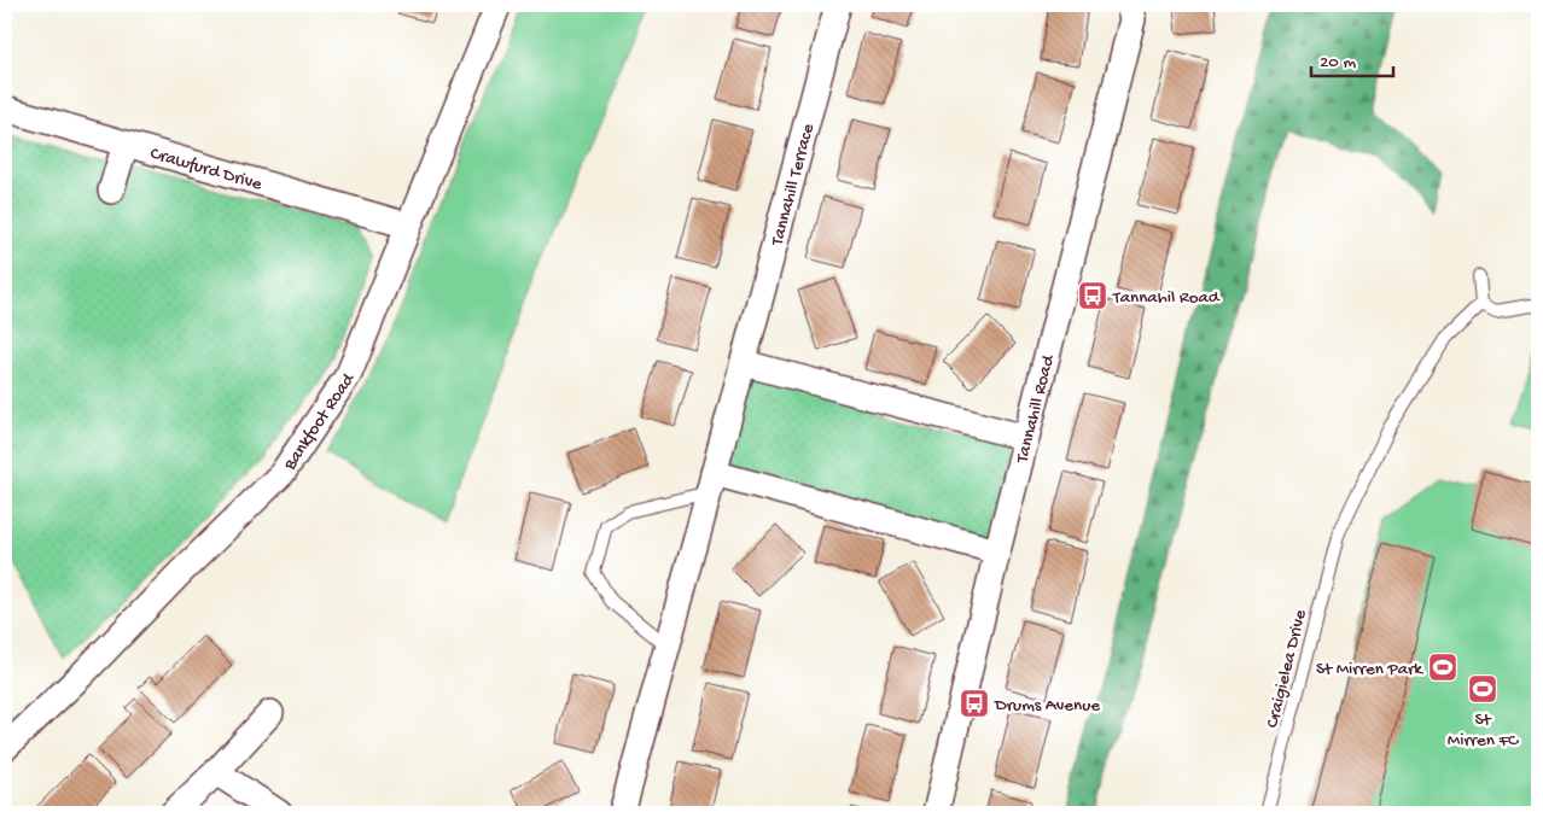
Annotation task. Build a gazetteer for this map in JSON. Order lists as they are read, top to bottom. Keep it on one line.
{"streets":{"street":["Crawfurd Drive","Tannahill Terrace","Tannahill Road","Bankfoot Road"],"lane":["Craigielea Drive"]},"crossings":[["Crawfurd Drive","Bankfoot Road"]],"places":{"bus stop":["Tannahil Road","Drums Avenue"],"sports":["St Mirren Park","St Mirren FC"]},"scale_bar":"20 m"}
